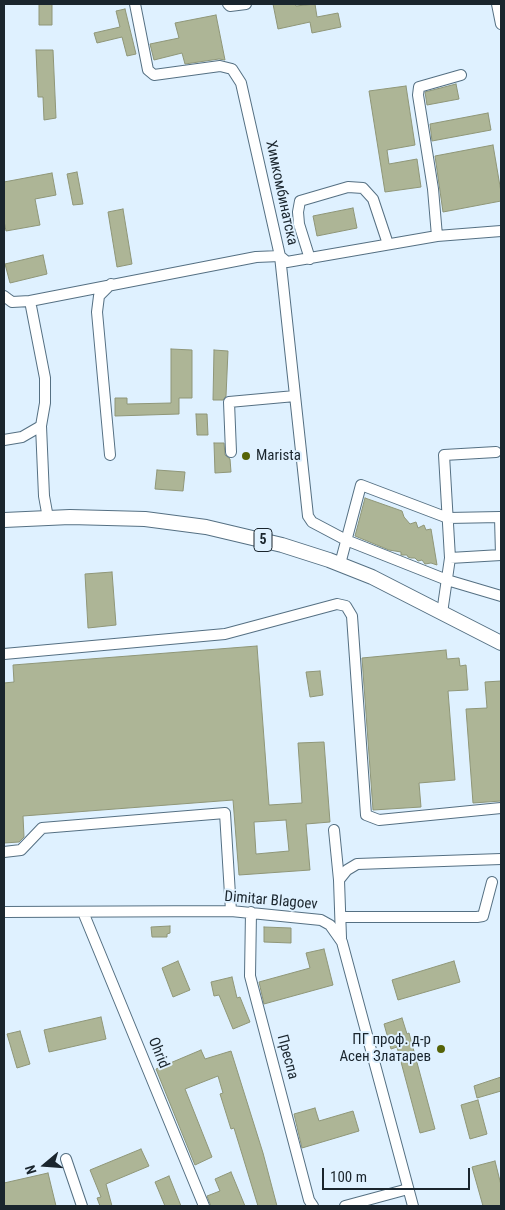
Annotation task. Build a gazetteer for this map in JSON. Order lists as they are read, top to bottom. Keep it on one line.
{"streets":{"main road":["5"],"street":["Химкомбинатска","Dimitar Blagoev","Ohrid","Преспа"]},"crossings":[["Dimitar Blagoev","Ohrid"],["Dimitar Blagoev","Преспа"]],"places":["Marista","ПГ проф. д-р Асен Златарев"],"scale_bar":"100 m","north":"left"}
